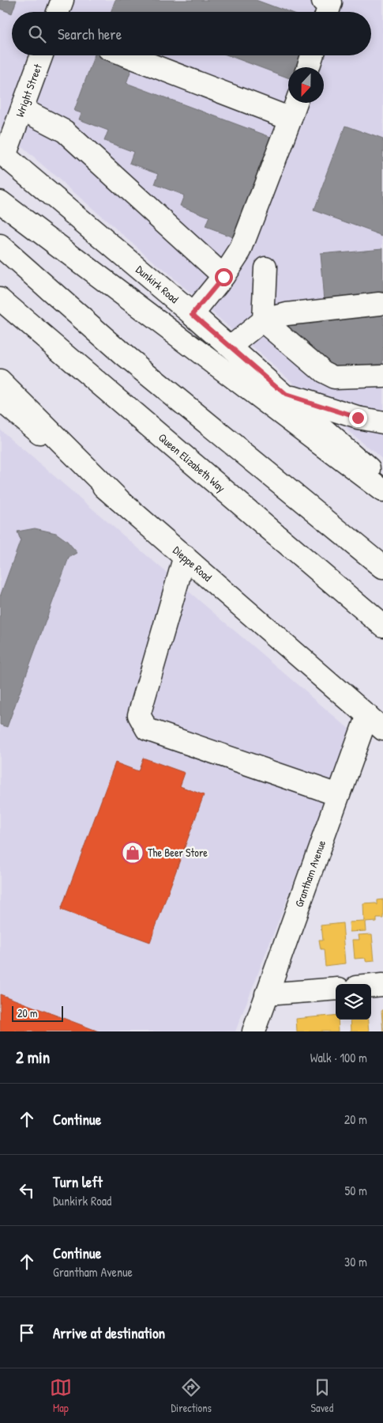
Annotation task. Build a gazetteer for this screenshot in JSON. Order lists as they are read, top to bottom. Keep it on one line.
{"streets":{"main road":["Wright Street","Dunkirk Road","Queen Elizabeth Way","Dieppe Road","Grantham Avenue"]},"crossings":[["Wright Street","Dunkirk Road"],["Dieppe Road","Grantham Avenue"]],"places":{"shop":["The Beer Store"]},"scale_bar":"20 m","north":"bottom","page":{"search":"Search here","scale":"20 m","heading":["2 min","Walk · 100 m"],"list":[["Continue","20 m"],["Turn left","Dunkirk Road","50 m"],["Continue","Grantham Avenue","30 m"],"Arrive at destination"],"nav":["Map","Directions","Saved"]}}
